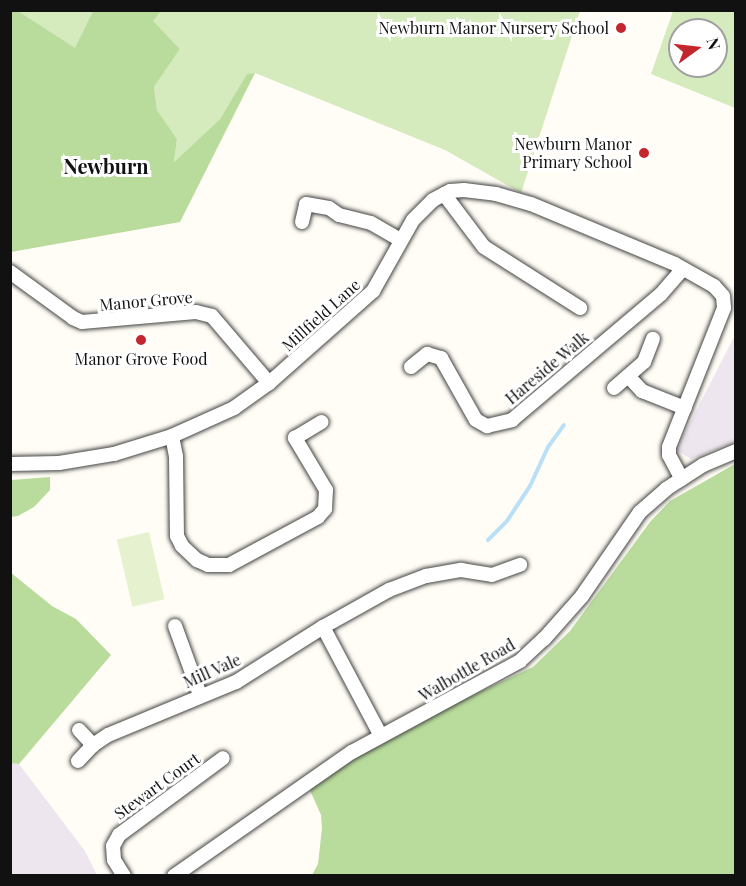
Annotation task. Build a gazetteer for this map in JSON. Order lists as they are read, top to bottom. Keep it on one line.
{"streets":{"street":["Manor Grove","Millfield Lane","Hareside Walk","Walbottle Road","Mill Vale","Stewart Court"]},"crossings":[["Manor Grove","Millfield Lane"]],"districts":["Newburn"],"places":["Newburn Manor Nursery School","Newburn Manor Primary School","Manor Grove Food"],"north":"right"}
